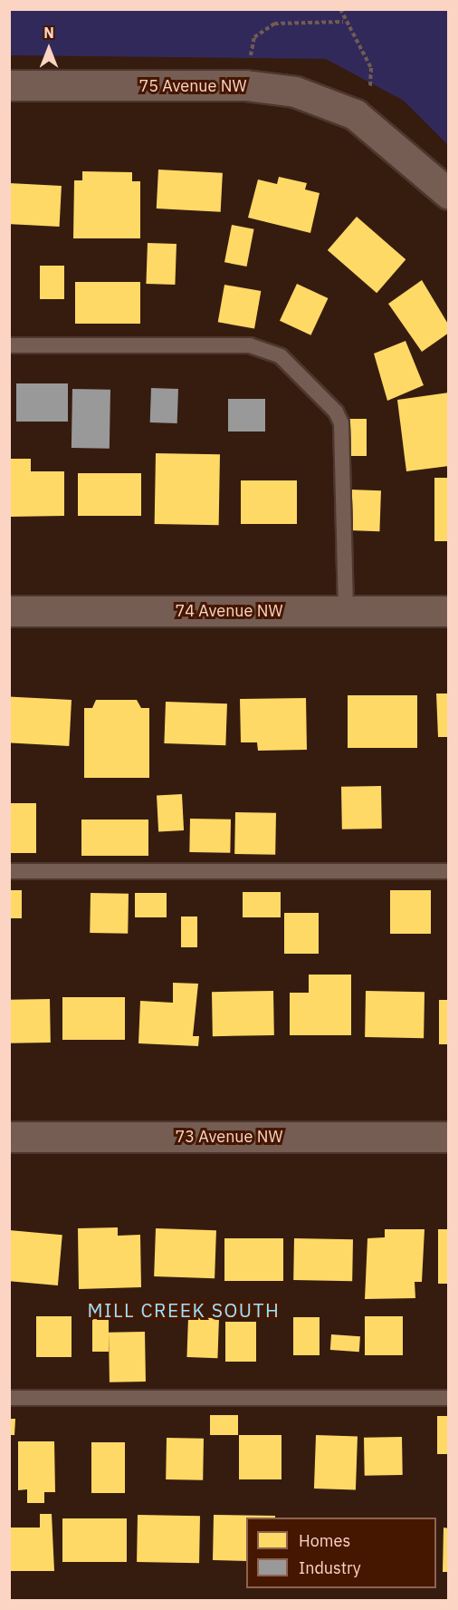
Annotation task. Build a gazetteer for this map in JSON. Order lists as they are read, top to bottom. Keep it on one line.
{"streets":{"street":["75 Avenue NW","74 Avenue NW","73 Avenue NW"]},"districts":["MILL CREEK SOUTH"],"legend":["Homes","Industry"],"north":"top"}
